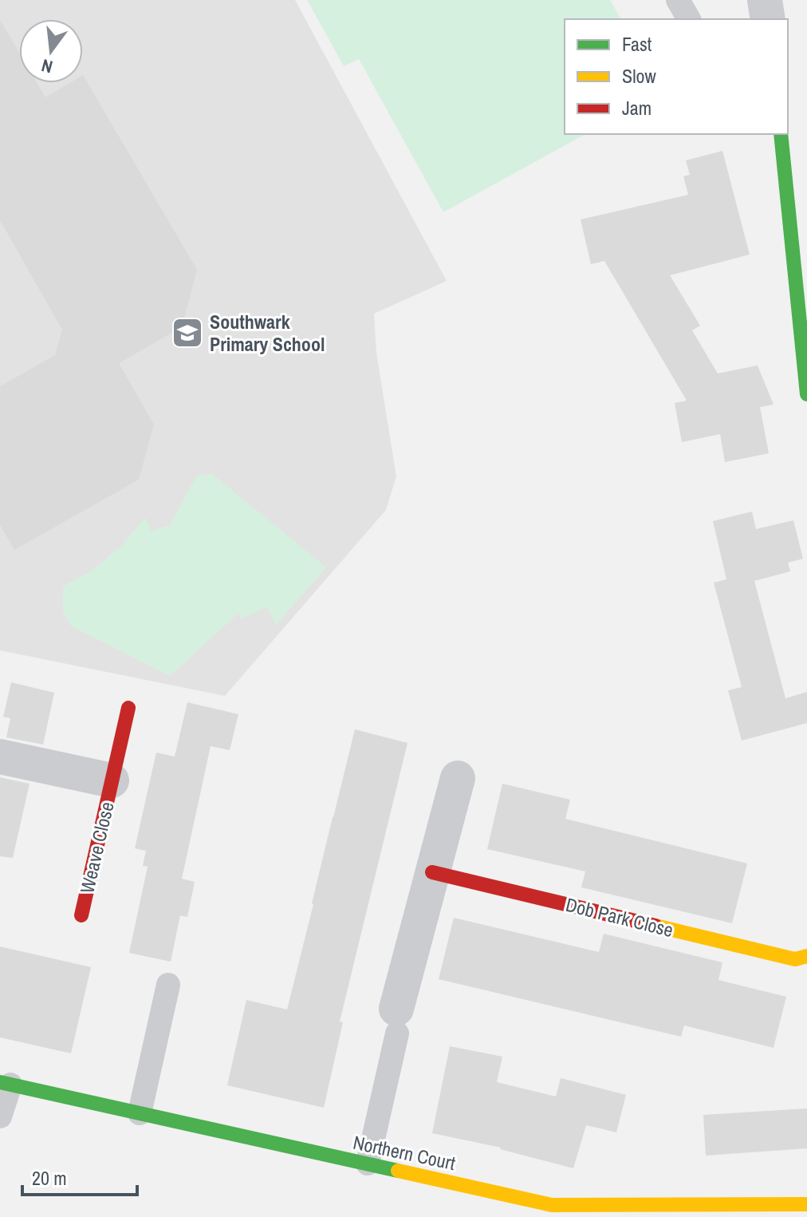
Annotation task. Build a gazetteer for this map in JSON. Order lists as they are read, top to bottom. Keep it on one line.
{"streets":{"street":["Weave Close","Dob Park Close","Northern Court"]},"places":{"school or university":["Southwark Primary School"]},"legend":["Fast","Slow","Jam"],"scale_bar":"20 m","north":"bottom"}
